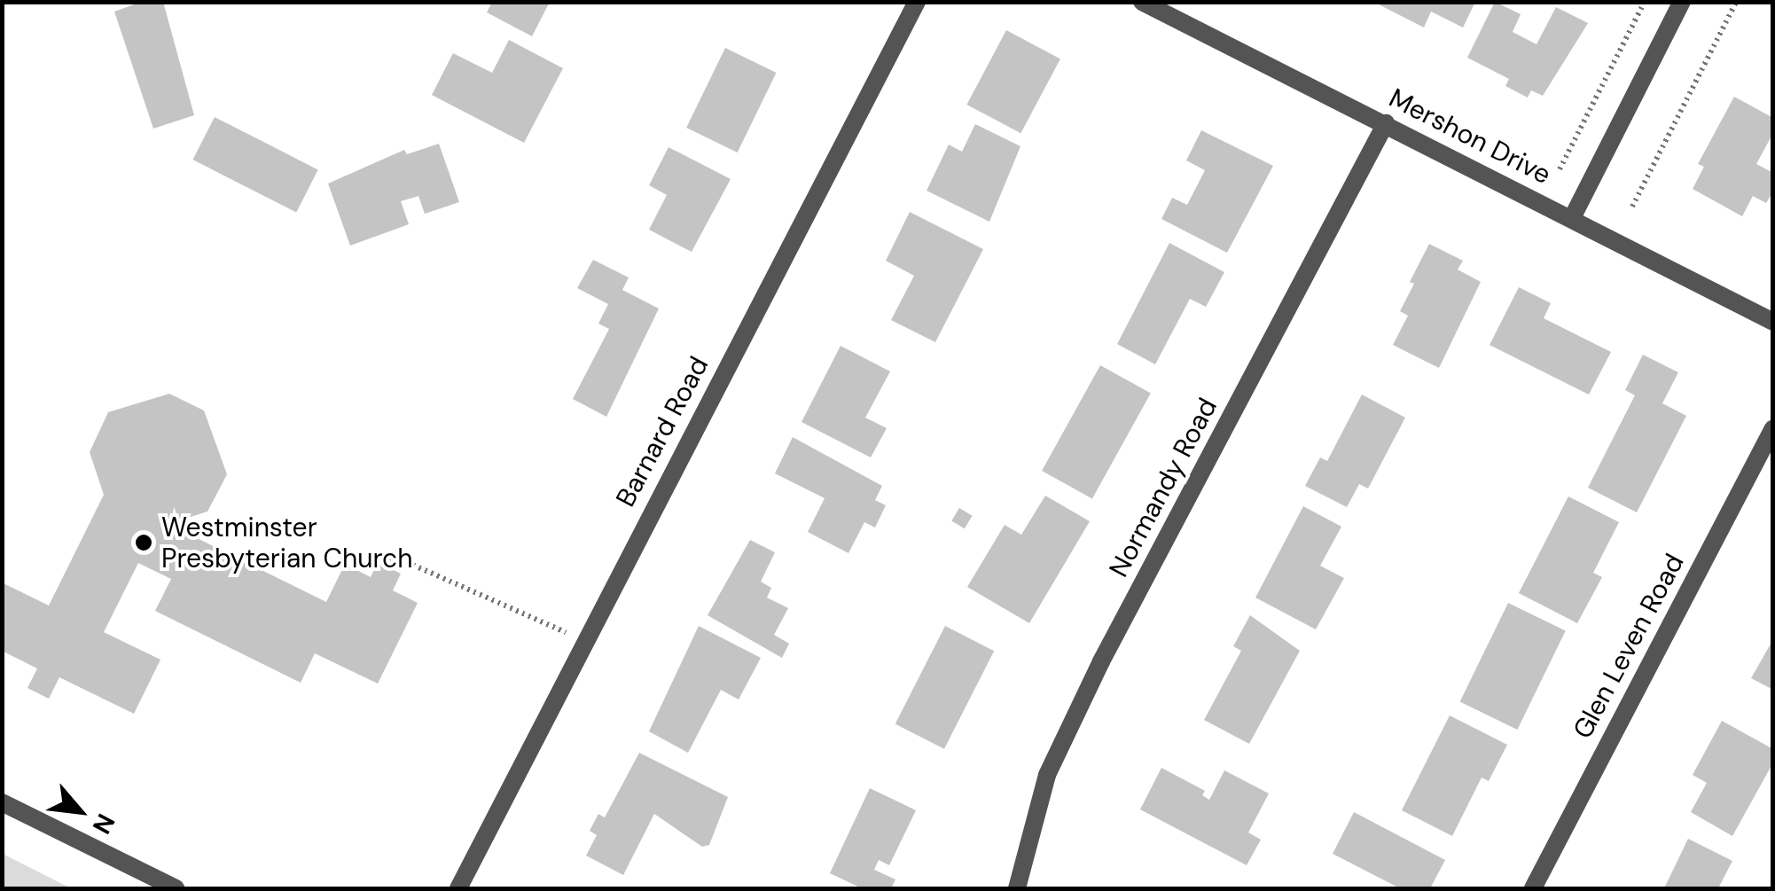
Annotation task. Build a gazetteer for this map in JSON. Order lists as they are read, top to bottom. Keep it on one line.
{"streets":{"street":["Mershon Drive","Barnard Road","Normandy Road","Glen Leven Road"]},"crossings":[["Mershon Drive","Normandy Road"]],"places":["Westminster Presbyterian Church"],"north":"bottom right"}
